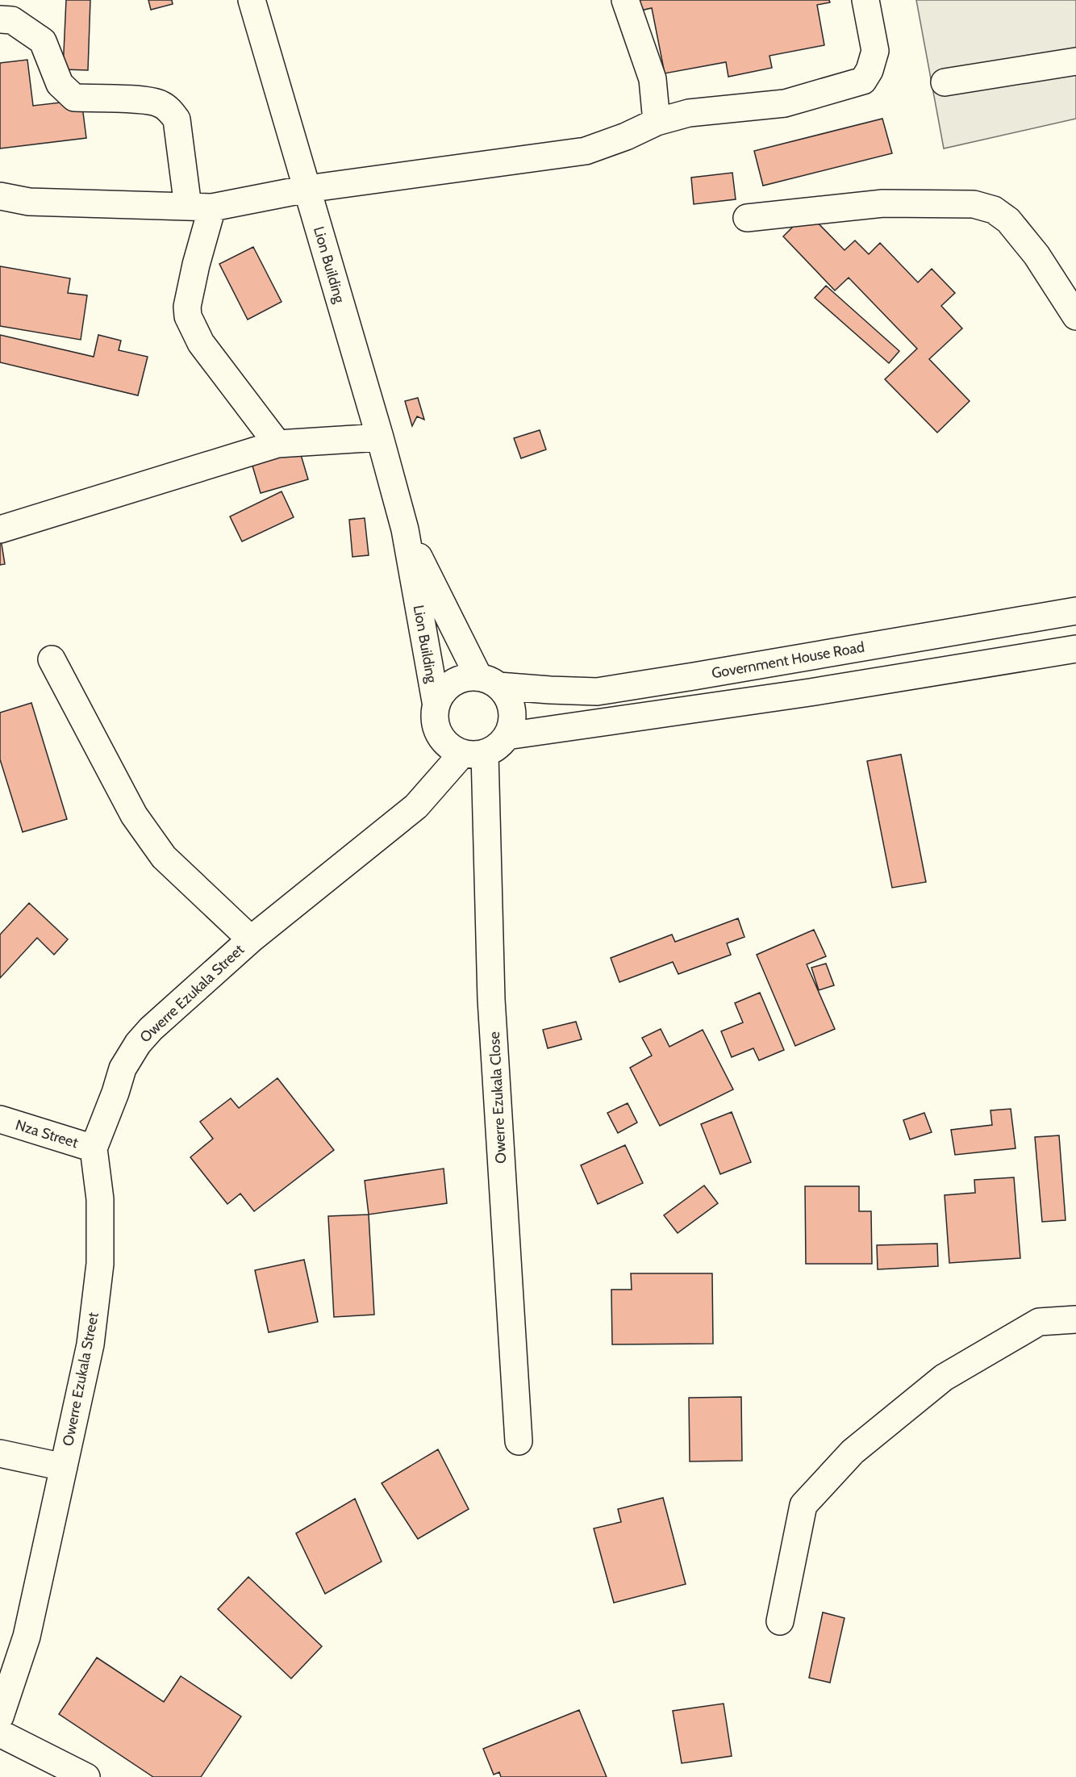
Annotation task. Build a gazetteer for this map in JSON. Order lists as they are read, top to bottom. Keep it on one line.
{"streets":{"street":["Lion Building","Government House Road","Owerre Ezukala Street","Owerre Ezukala Close","Nza Street"]},"crossings":[["Lion Building","Government House Road"],["Lion Building","Owerre Ezukala Street"],["Lion Building","Owerre Ezukala Close"],["Government House Road","Owerre Ezukala Street"],["Government House Road","Owerre Ezukala Close"],["Owerre Ezukala Street","Owerre Ezukala Close"],["Owerre Ezukala Street","Nza Street"]]}
